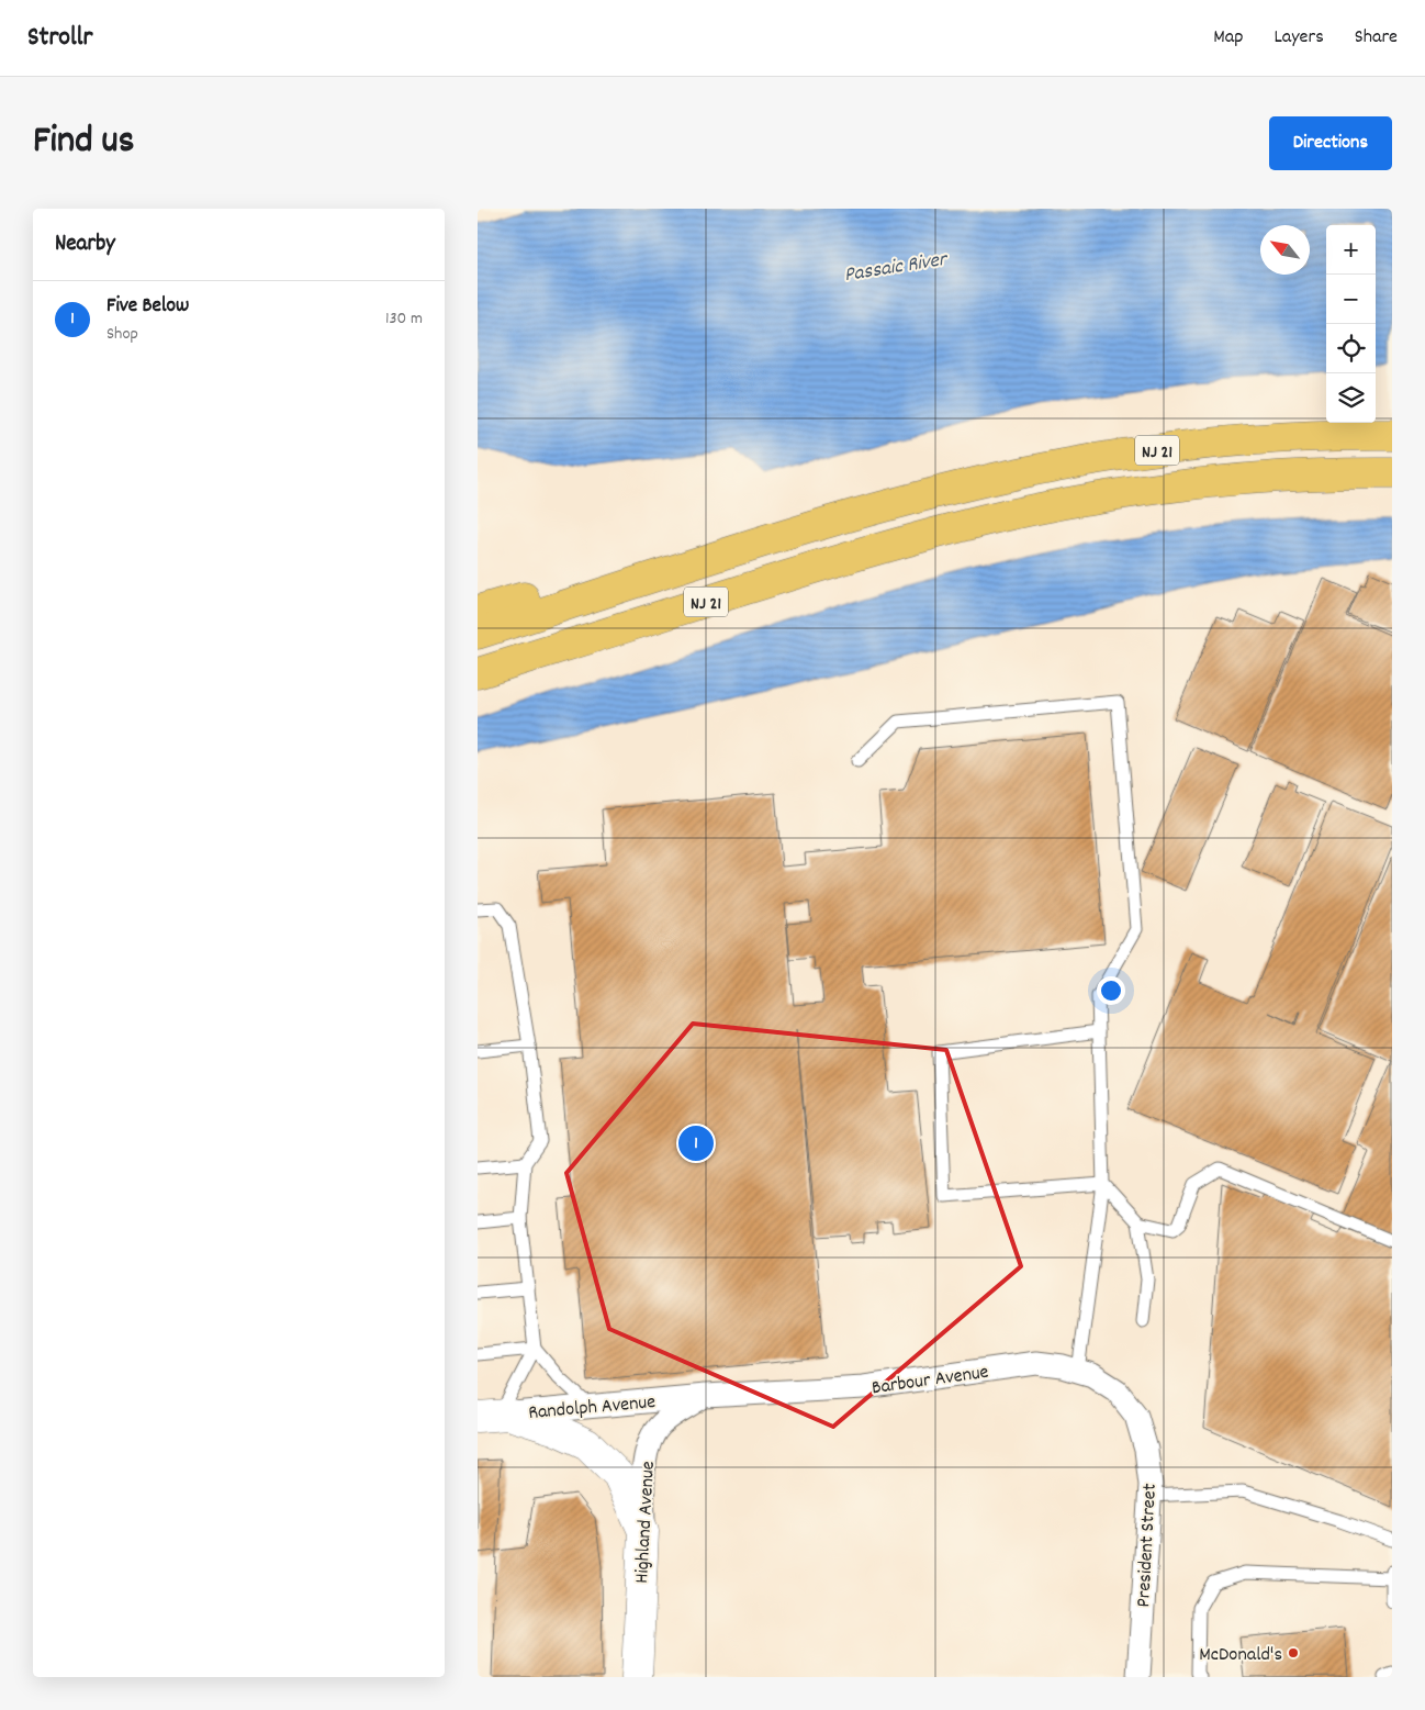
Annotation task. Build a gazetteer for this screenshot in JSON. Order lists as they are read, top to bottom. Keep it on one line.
{"streets":{"highway":["NJ 21"],"street":["Barbour Avenue","Randolph Avenue","Highland Avenue","President Street"]},"crossings":[["Barbour Avenue","Randolph Avenue"],["Barbour Avenue","Highland Avenue"],["Barbour Avenue","President Street"],["Randolph Avenue","Highland Avenue"]],"water":["Passaic River"],"places":["McDonald's"],"north":"top left","page":{"header":"Strollr","nav":["Map","Layers","Share"],"title":"Find us","buttons":"Directions","heading":"Nearby","map_buttons":["+","−"],"list":[{"mark":"1","name":"Five Below","note":"Shop","value":"130 m"}],"pins":"1"}}
